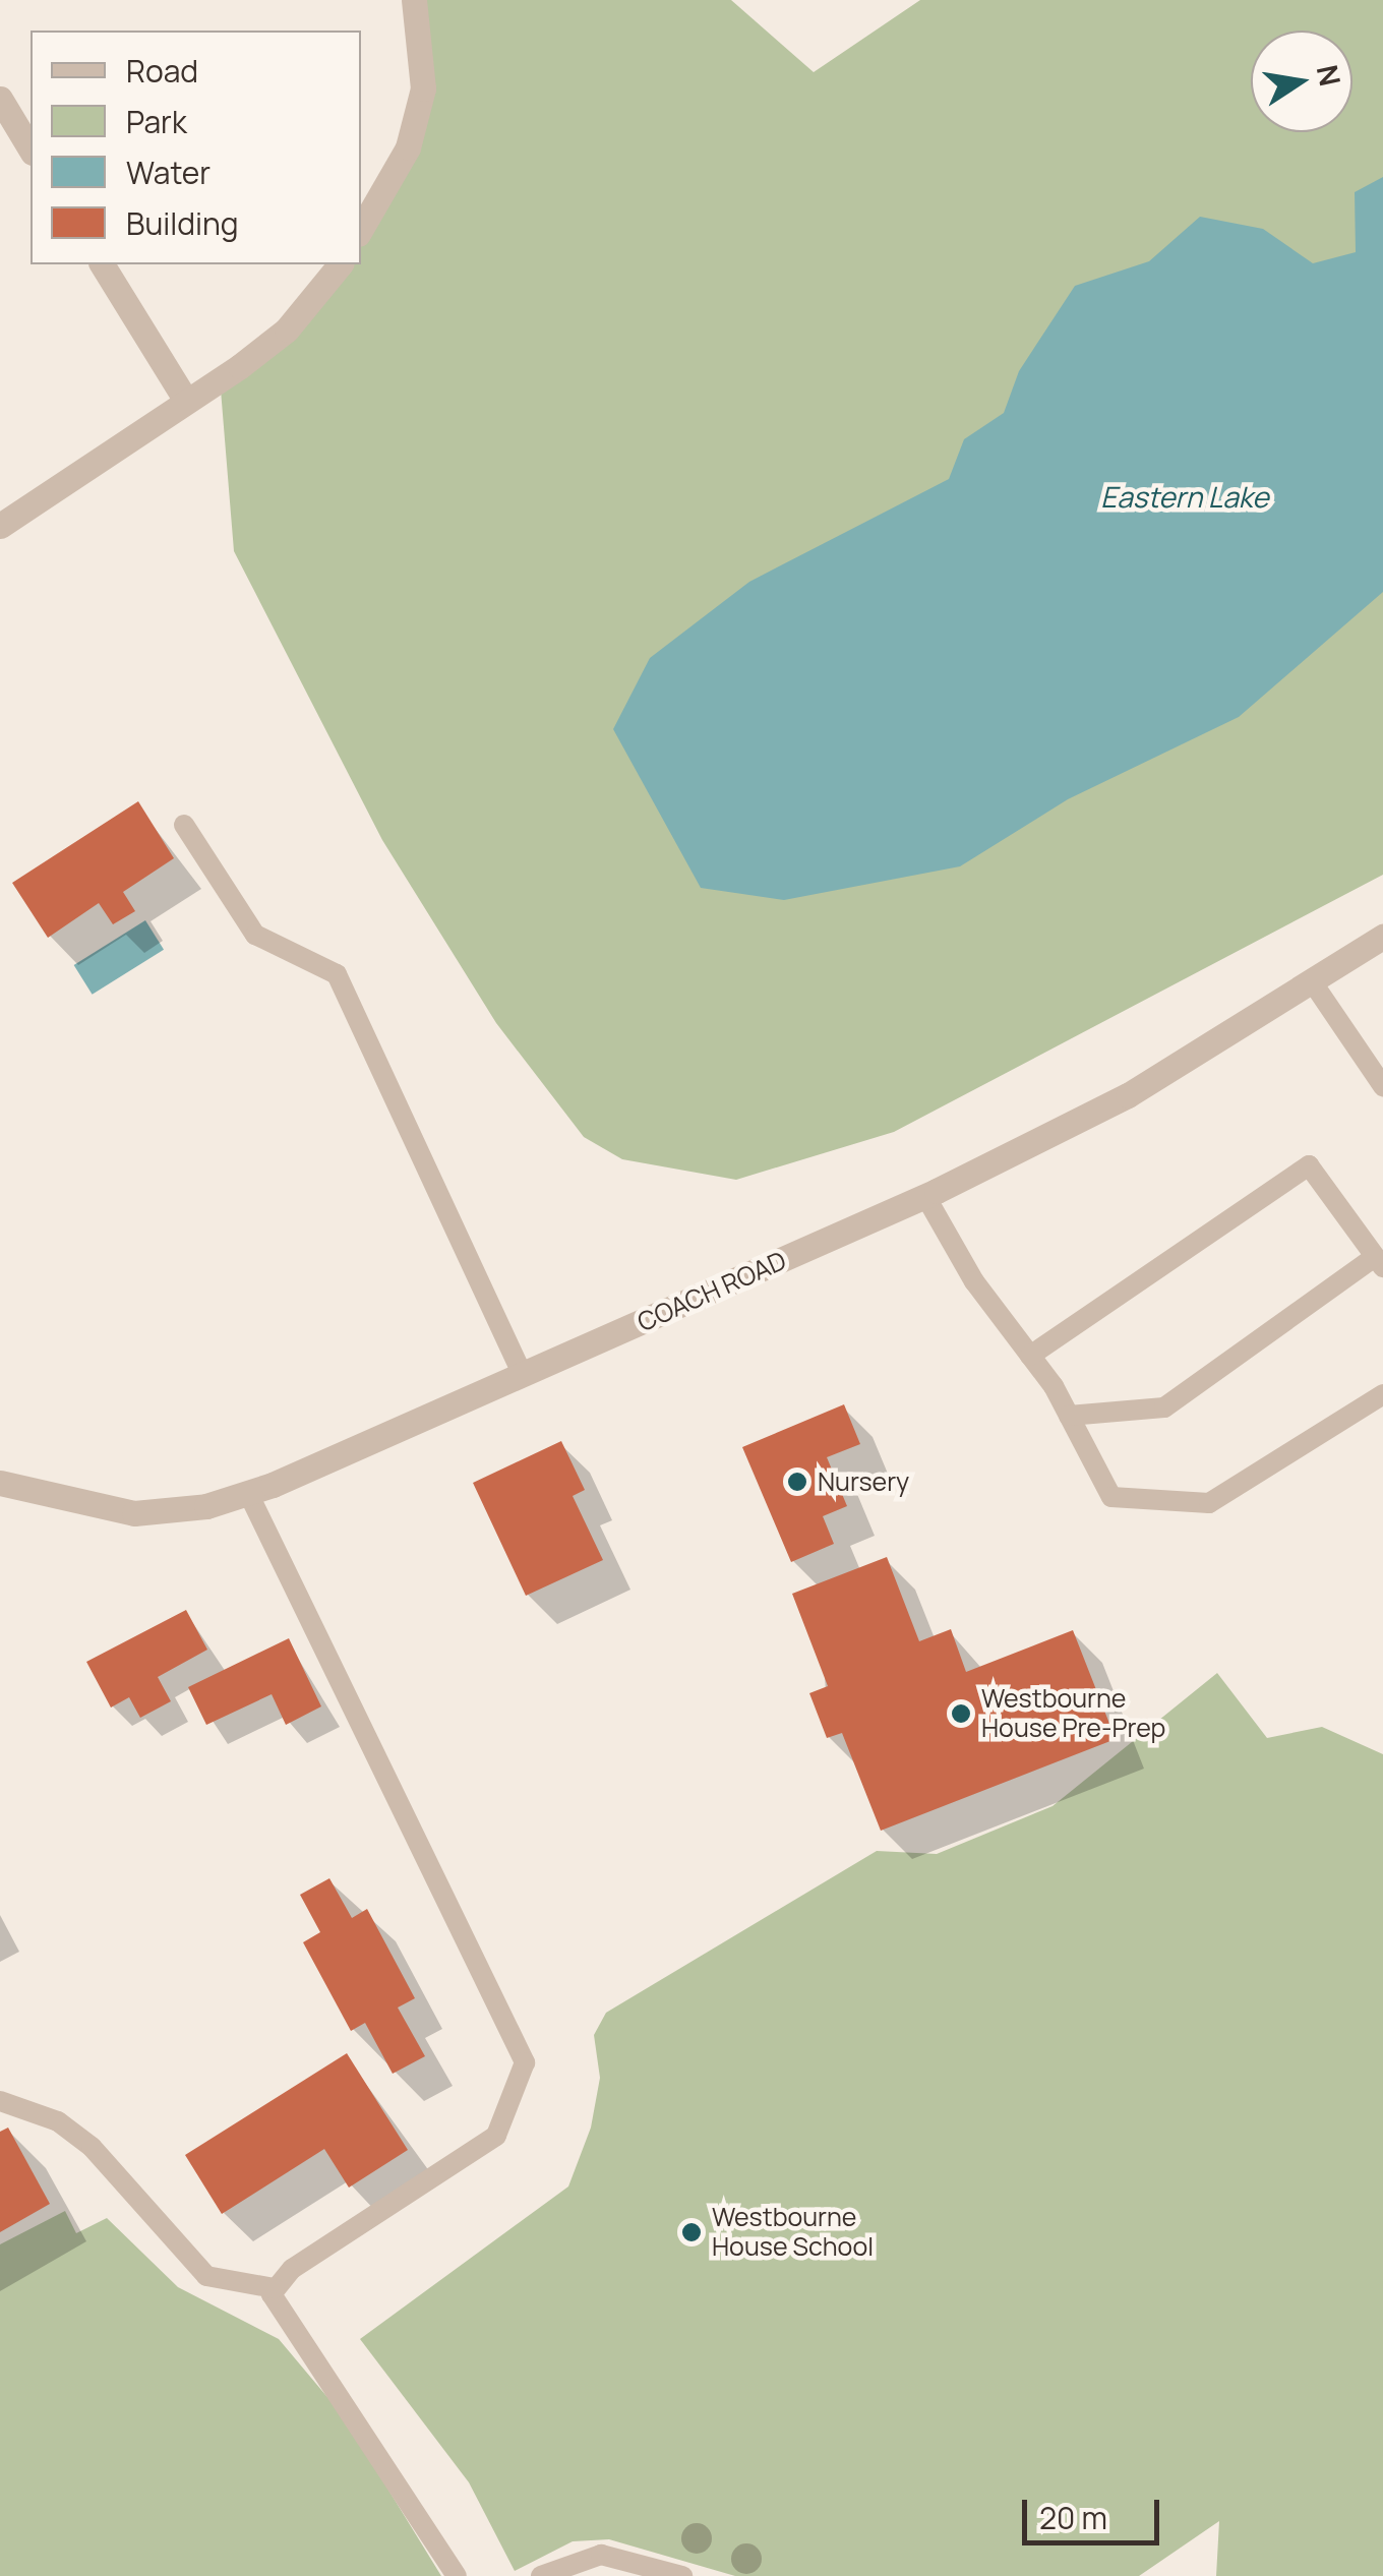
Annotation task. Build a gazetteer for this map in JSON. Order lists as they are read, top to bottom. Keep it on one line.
{"streets":{"street":["COACH ROAD"]},"water":["Eastern Lake"],"places":["Nursery","Westbourne House Pre-Prep","Westbourne House School"],"legend":["Road","Park","Water","Building"],"scale_bar":"20 m","north":"right"}
